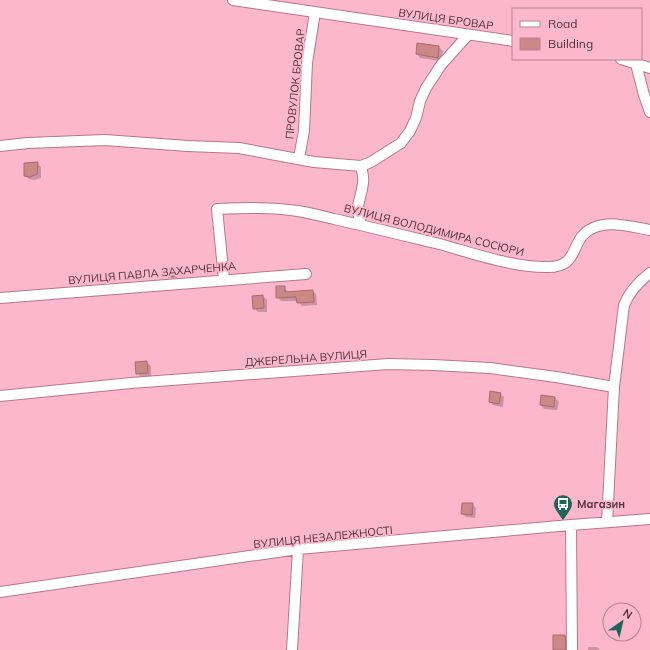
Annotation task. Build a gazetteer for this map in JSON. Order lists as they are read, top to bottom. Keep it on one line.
{"streets":{"street":["ВУЛИЦЯ БРОВАР","ПРОВУЛОК БРОВАР","ВУЛИЦЯ ВОЛОДИМИРА СОСЮРИ","ВУЛИЦЯ ПАВЛА ЗАХАРЧЕНКА","ДЖЕРЕЛЬНА ВУЛИЦЯ","ВУЛИЦЯ НЕЗАЛЕЖНОСТІ"]},"crossings":[["ВУЛИЦЯ БРОВАР","ПРОВУЛОК БРОВАР"],["ВУЛИЦЯ ВОЛОДИМИРА СОСЮРИ","ВУЛИЦЯ ПАВЛА ЗАХАРЧЕНКА"]],"places":{"bus stop":["Магазин"]},"legend":["Road","Building"],"north":"top right"}
